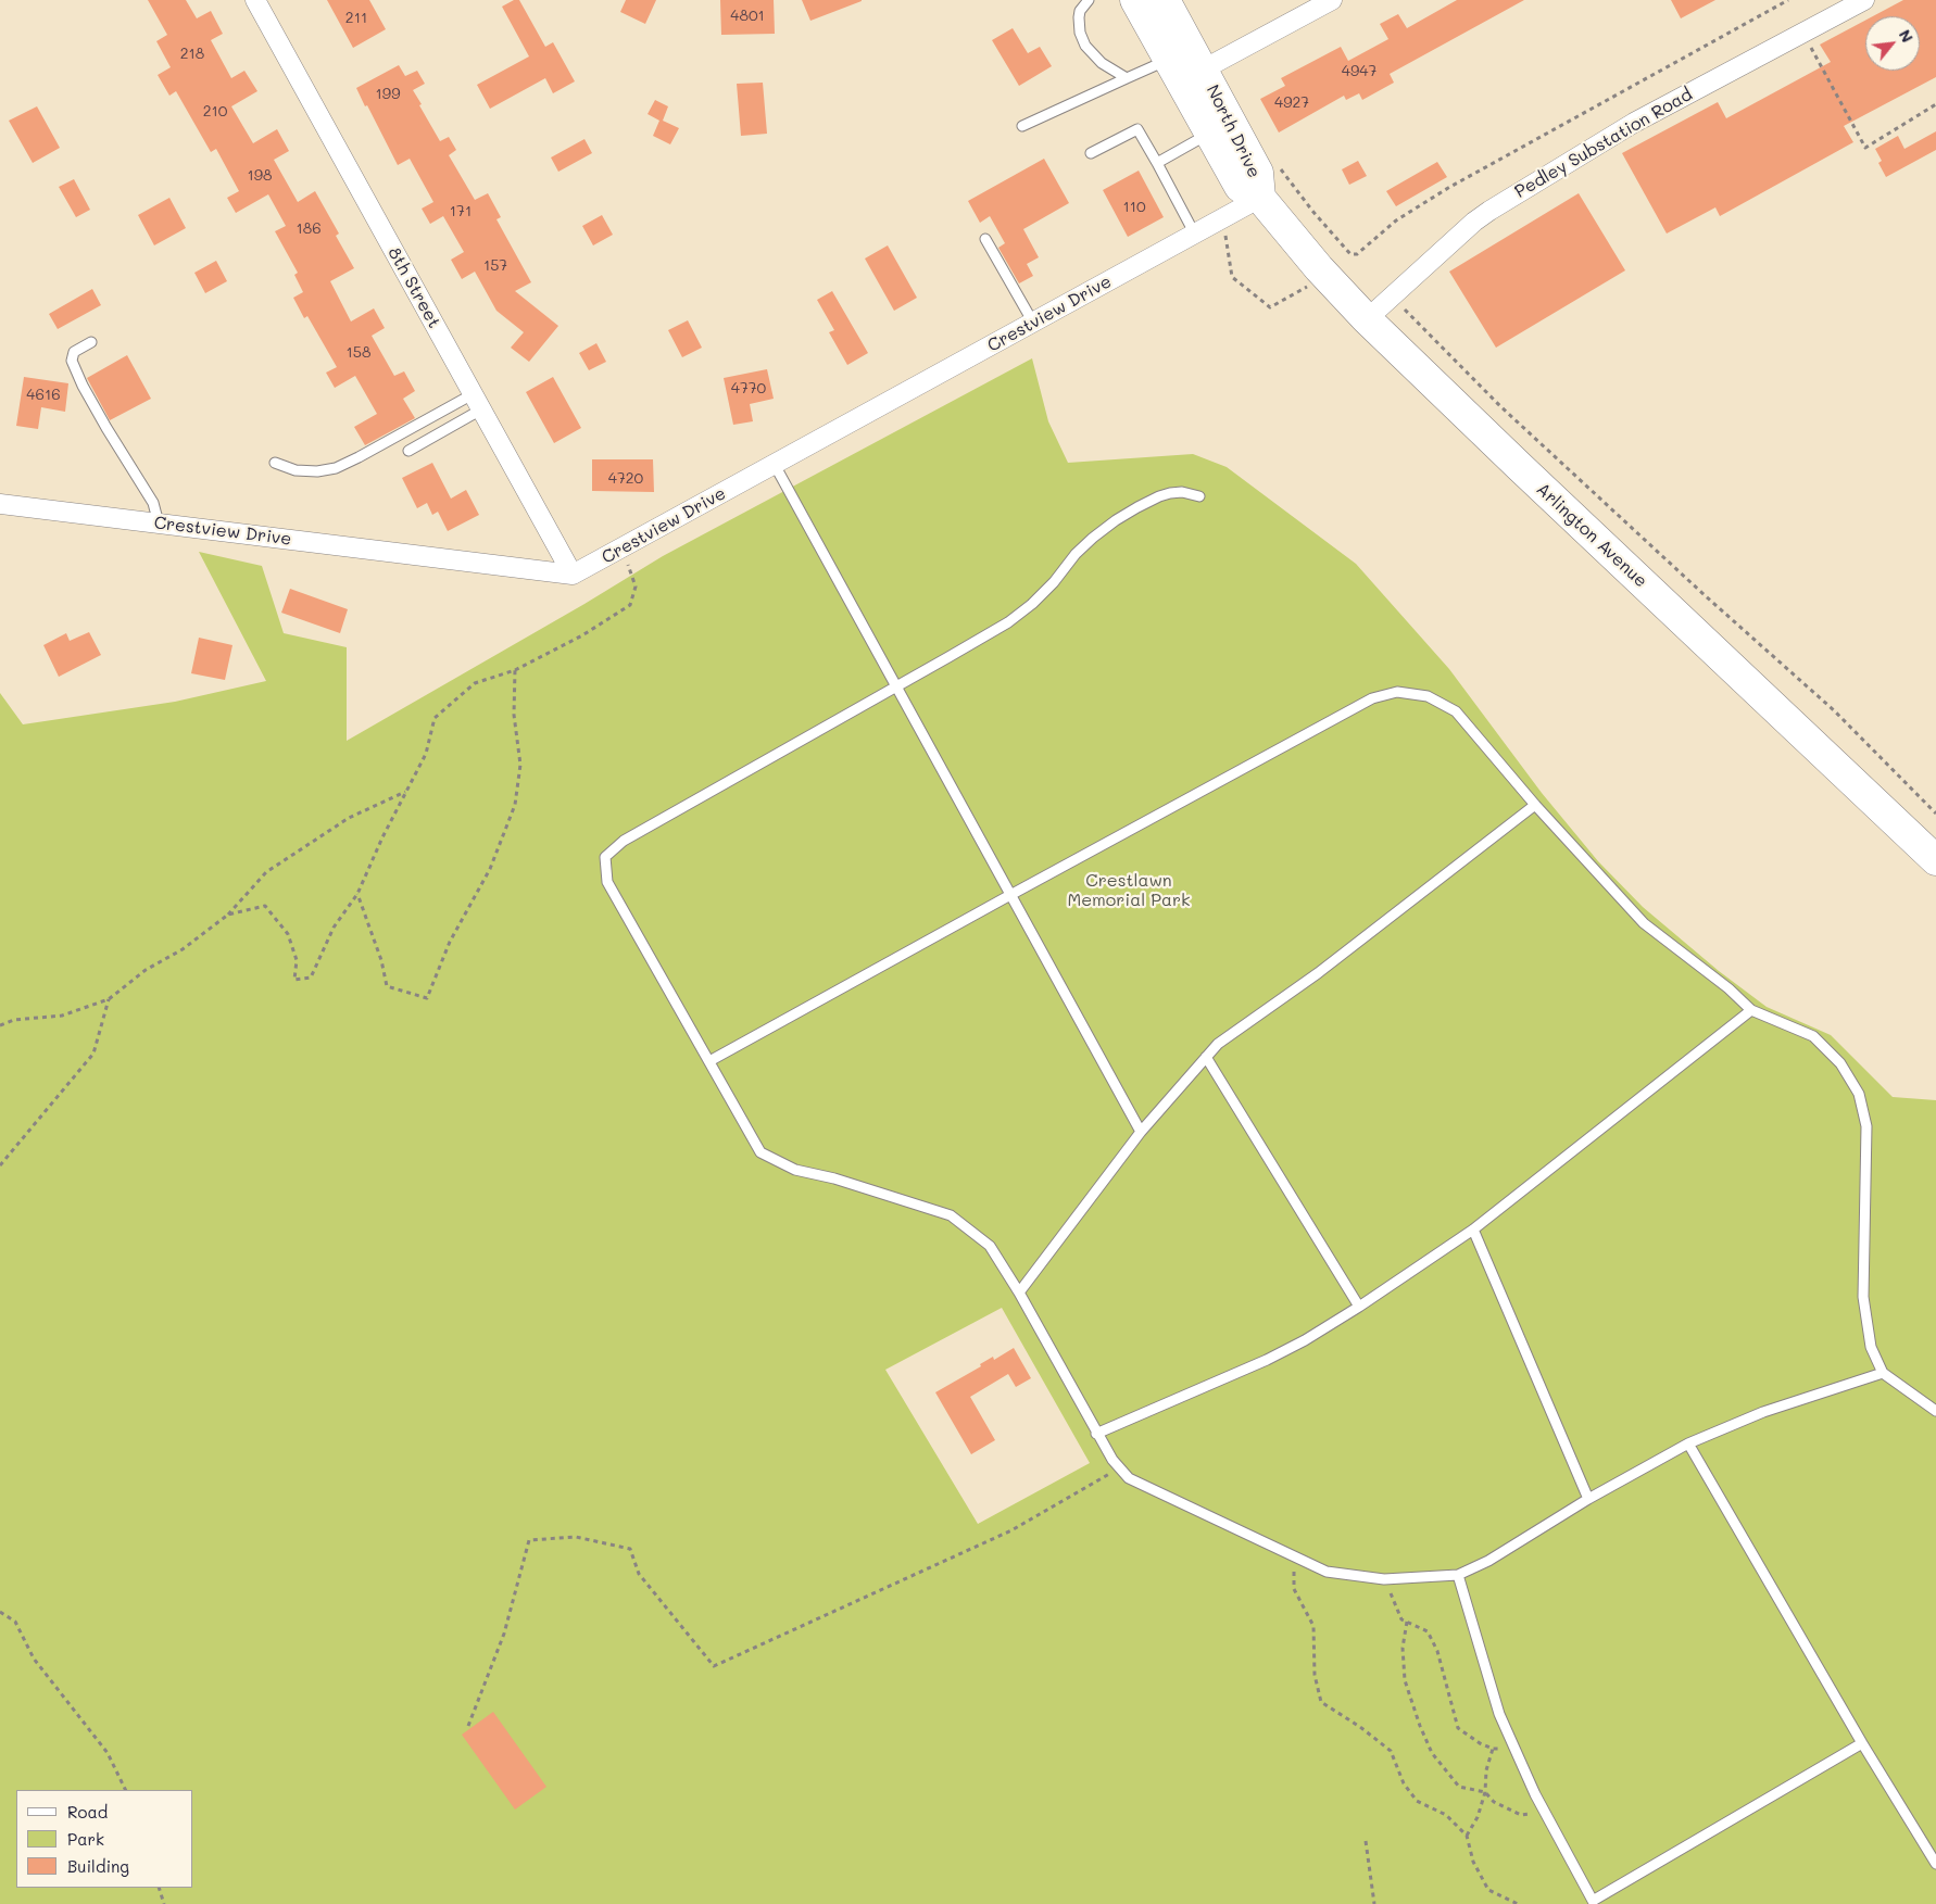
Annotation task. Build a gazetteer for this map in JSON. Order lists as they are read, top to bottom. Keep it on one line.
{"streets":{"main road":["North Drive","Arlington Avenue"],"street":["Pedley Substation Road","8th Street","Crestview Drive"]},"crossings":[["North Drive","Crestview Drive"],["North Drive","Arlington Avenue"],["Pedley Substation Road","Arlington Avenue"],["8th Street","Crestview Drive"],["Crestview Drive","Arlington Avenue"]],"parks":["Crestlawn Memorial Park"],"house_numbers":["4801","211","218","4947","199","4927","210","198","110","171","186","157","158","4770","4616","4720"],"legend":["Road","Park","Building"],"north":"top right"}
